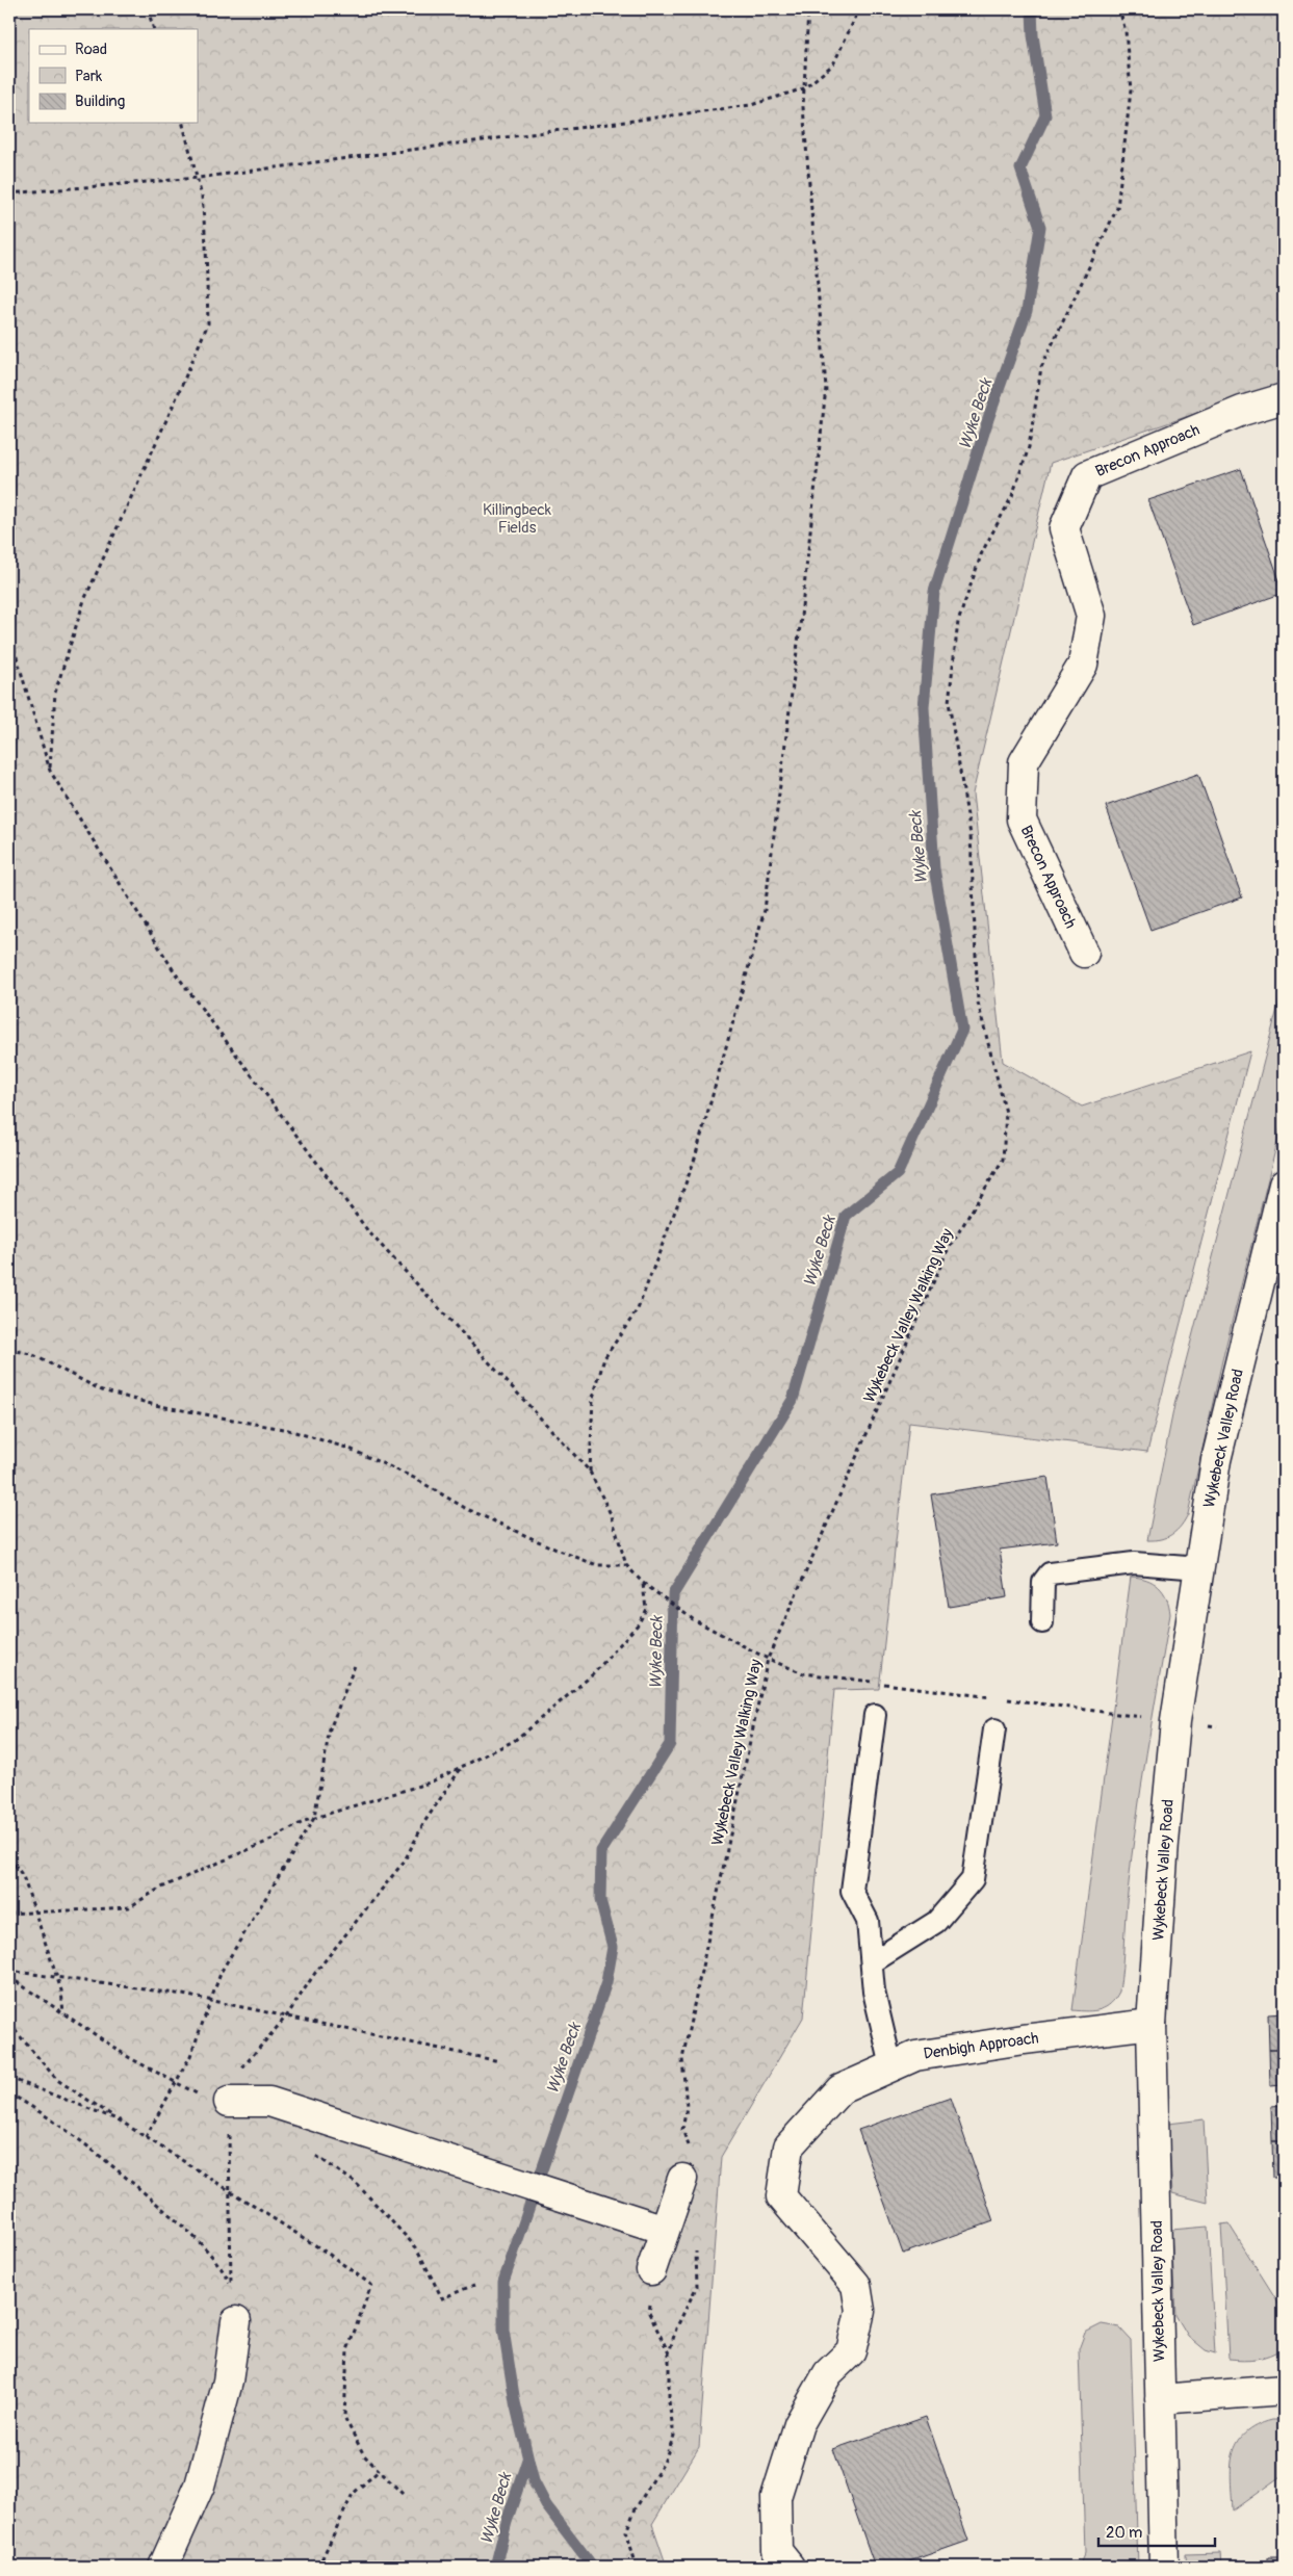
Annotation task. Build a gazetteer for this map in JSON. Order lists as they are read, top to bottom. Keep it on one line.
{"streets":{"street":["Brecon Approach","Wykebeck Valley Road","Denbigh Approach"],"path":["Wykebeck Valley Walking Way"]},"crossings":[["Wykebeck Valley Road","Denbigh Approach"]],"water":["Wyke Beck"],"parks":["Killingbeck Fields"],"legend":["Road","Park","Building"],"scale_bar":"20 m"}
